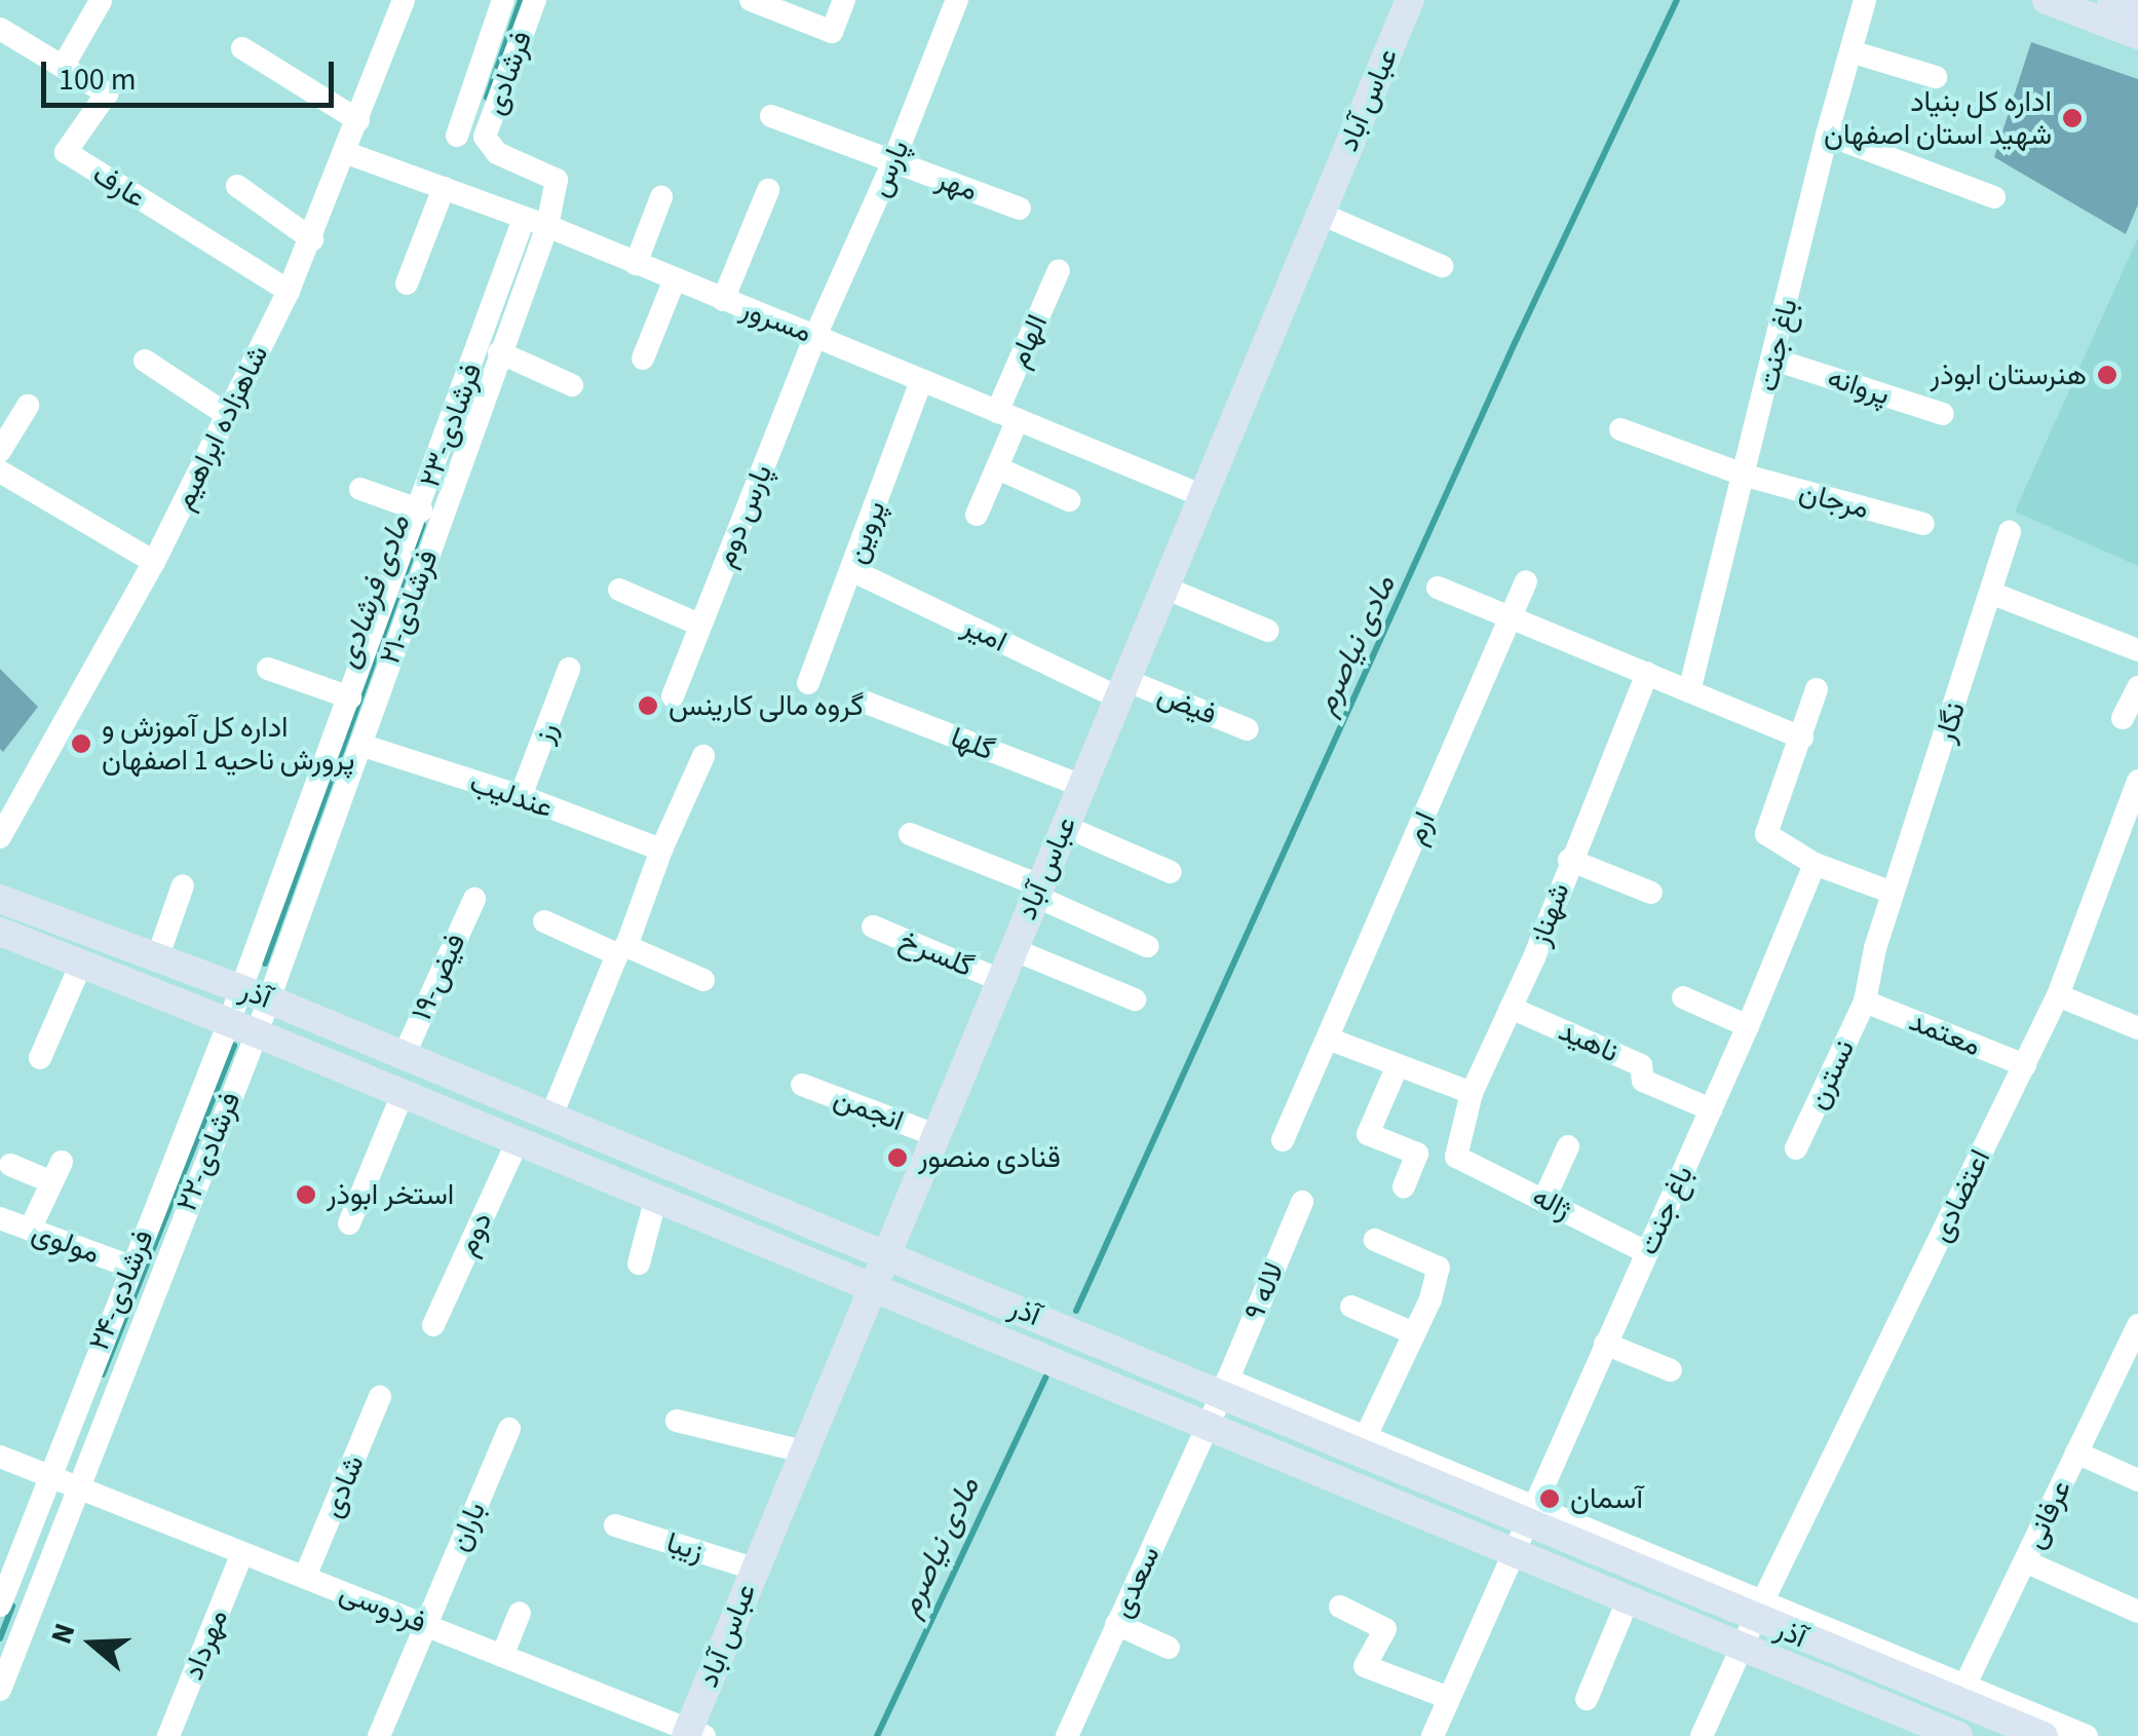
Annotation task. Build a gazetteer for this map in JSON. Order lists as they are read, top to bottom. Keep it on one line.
{"streets":{"main road":["عباس آباد","آذر"],"street":["فرشادی","پارس","مهر","عارف","مسرور","الهام","باغ جنت","پروانه","۲۳-فرشادی","شاهزاده ابراهیم","مرجان","پارس دوم","پروین","۲۱-فرشادی","امیر","فیض","نگار","رز","گلها","عندلیب","ارم","شهناز","گلسرخ","۱۹-فیض","معتمد","ناهید","نسترن","انجمن","۲۲-فرشادی","اعتضادی","ژاله","دوم","مولوی","۲۴-فرشادی","۹ لاله","شادی","عرفانی","باران","زیبا","سعدی","فردوسی","مهرداد"]},"crossings":[["فرشادی","مسرور"],["فرشادی","۲۱-فرشادی"],["عباس آباد","مسرور"],["عباس آباد","امیر"],["عباس آباد","فیض"],["عباس آباد","گلها"],["عباس آباد","گلسرخ"],["عباس آباد","آذر"],["عباس آباد","انجمن"],["عباس آباد","زیبا"],["عباس آباد","فردوسی"],["پارس","مهر"],["پارس","مسرور"],["پارس","پارس دوم"],["عارف","شاهزاده ابراهیم"],["مسرور","الهام"],["مسرور","۲۳-فرشادی"],["مسرور","شاهزاده ابراهیم"],["مسرور","پارس دوم"],["مسرور","پروین"],["مسرور","۲۱-فرشادی"],["باغ جنت","پروانه"],["باغ جنت","مرجان"],["باغ جنت","آذر"],["باغ جنت","ناهید"],["باغ جنت","ژاله"],["۲۳-فرشادی","۲۱-فرشادی"],["۲۳-فرشادی","آذر"],["۲۳-فرشادی","۲۴-فرشادی"],["پروین","امیر"],["۲۱-فرشادی","عندلیب"],["۲۱-فرشادی","آذر"],["۲۱-فرشادی","۲۴-فرشادی"],["امیر","فیض"],["نگار","معتمد"],["نگار","نسترن"],["رز","عندلیب"],["شهناز","ناهید"],["شهناز","ژاله"],["۱۹-فیض","آذر"],["آذر","۲۲-فرشادی"],["آذر","اعتضادی"],["آذر","دوم"],["آذر","۲۴-فرشادی"],["آذر","۹ لاله"],["آذر","عرفانی"],["آذر","سعدی"],["معتمد","نسترن"],["معتمد","اعتضادی"],["۲۲-فرشادی","۲۴-فرشادی"],["۲۲-فرشادی","فردوسی"],["مولوی","۲۴-فرشادی"],["۲۴-فرشادی","فردوسی"],["۹ لاله","سعدی"],["شادی","فردوسی"],["باران","فردوسی"],["فردوسی","مهرداد"]],"water":["مادی فرشادی","مادی نیاصرم"],"places":["اداره کل بنیاد شهید استان اصفهان","هنرستان ابوذر","گروه مالی کارینس","اداره کل آموزش و پرورش ناحیه 1 اصفهان","قنادی منصور","استخر ابوذر","آسمان"],"scale_bar":"100 m","north":"left"}
